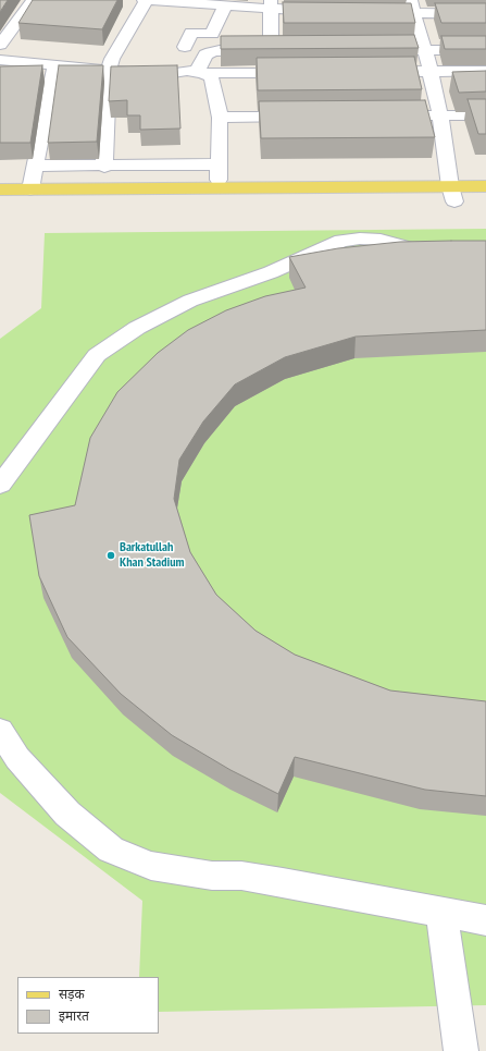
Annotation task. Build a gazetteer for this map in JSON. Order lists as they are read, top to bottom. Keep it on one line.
{"places":["Barkatullah Khan Stadium"],"legend":["सड़क","इमारत"]}
